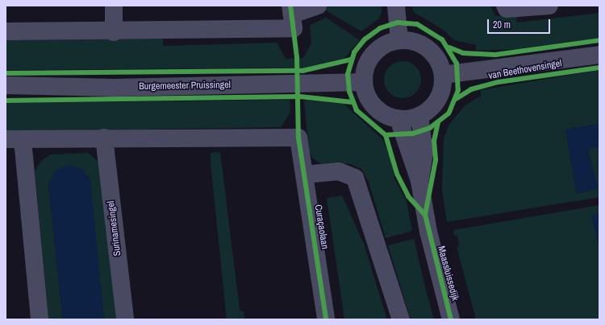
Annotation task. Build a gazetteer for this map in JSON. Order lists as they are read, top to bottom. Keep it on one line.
{"streets":{"street":["van Beethovensingel","Burgemeester Pruissingel","Curaçaolaan","Surinamesingel","Maassluissedijk"]},"crossings":[["van Beethovensingel","Burgemeester Pruissingel"],["van Beethovensingel","Maassluissedijk"],["Burgemeester Pruissingel","Maassluissedijk"],["Curaçaolaan","Surinamesingel"]],"scale_bar":"20 m"}
